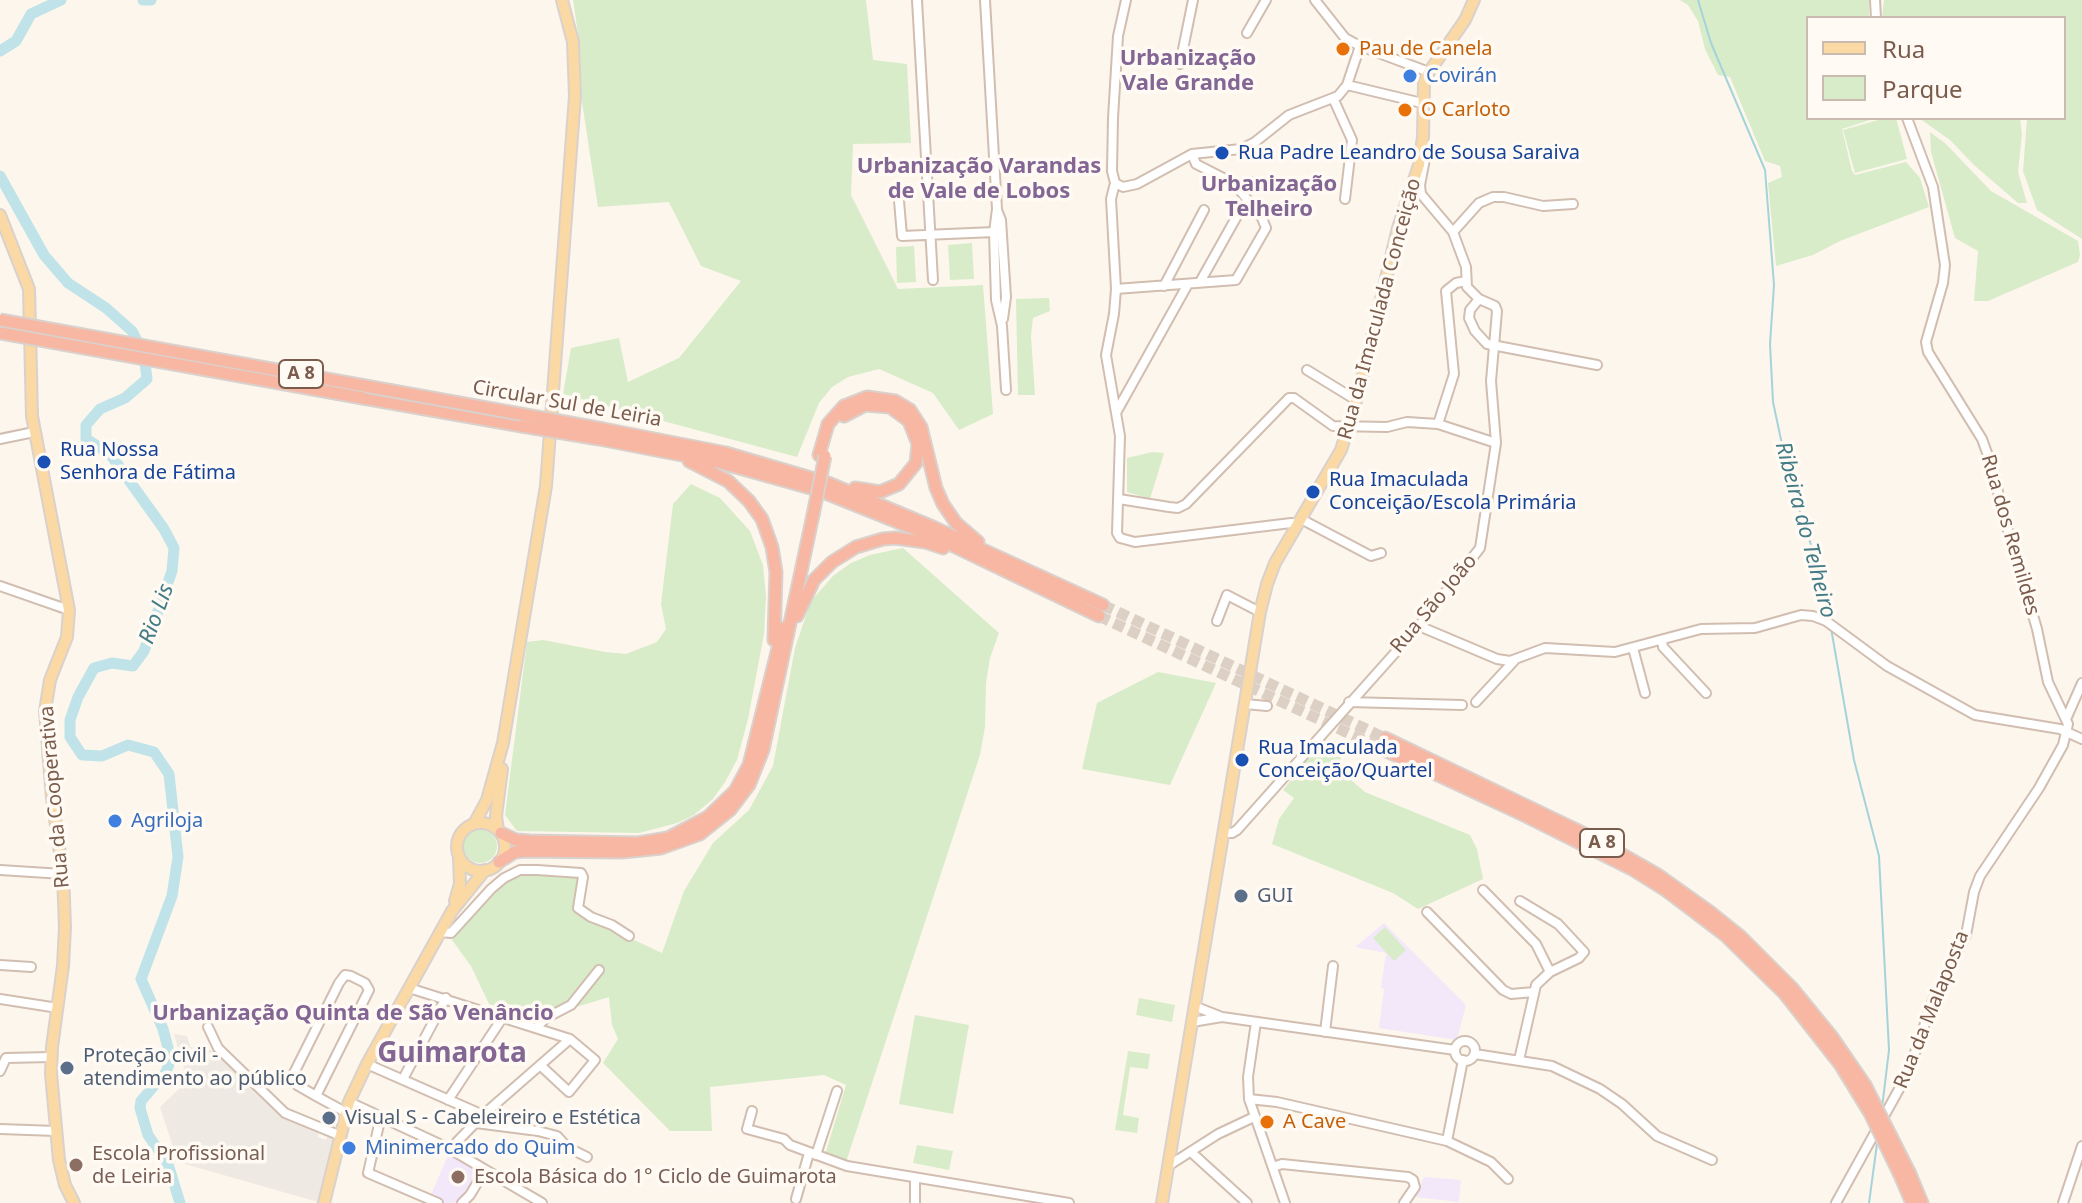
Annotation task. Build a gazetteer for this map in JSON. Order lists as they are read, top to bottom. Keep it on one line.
{"streets":{"highway":["A 8","Circular Sul de Leiria"],"main road":["Rua da Imaculada Conceição","Rua da Cooperativa"],"street":["Rua dos Remildes","Rua São João","Rua da Malaposta"]},"crossings":[["Rua da Imaculada Conceição","Rua São João"],["Rua dos Remildes","Rua da Malaposta"]],"districts":["Urbanização Vale Grande","Urbanização Varandas de Vale de Lobos","Urbanização Telheiro","Urbanização Quinta de São Venâncio","Guimarota"],"water":["Ribeira do Telheiro","Rio Lis"],"places":["Pau de Canela","Covirán","O Carloto","Rua Padre Leandro de Sousa Saraiva","Rua Nossa Senhora de Fátima","Rua Imaculada Conceição/Escola Primária","Rua Imaculada Conceição/Quartel","Agriloja","GUI","Proteção civil - atendimento ao público","Visual S - Cabeleireiro e Estética","A Cave","Minimercado do Quim","Escola Profissional de Leiria","Escola Básica do 1° Ciclo de Guimarota"],"legend":["Rua","Parque"]}
